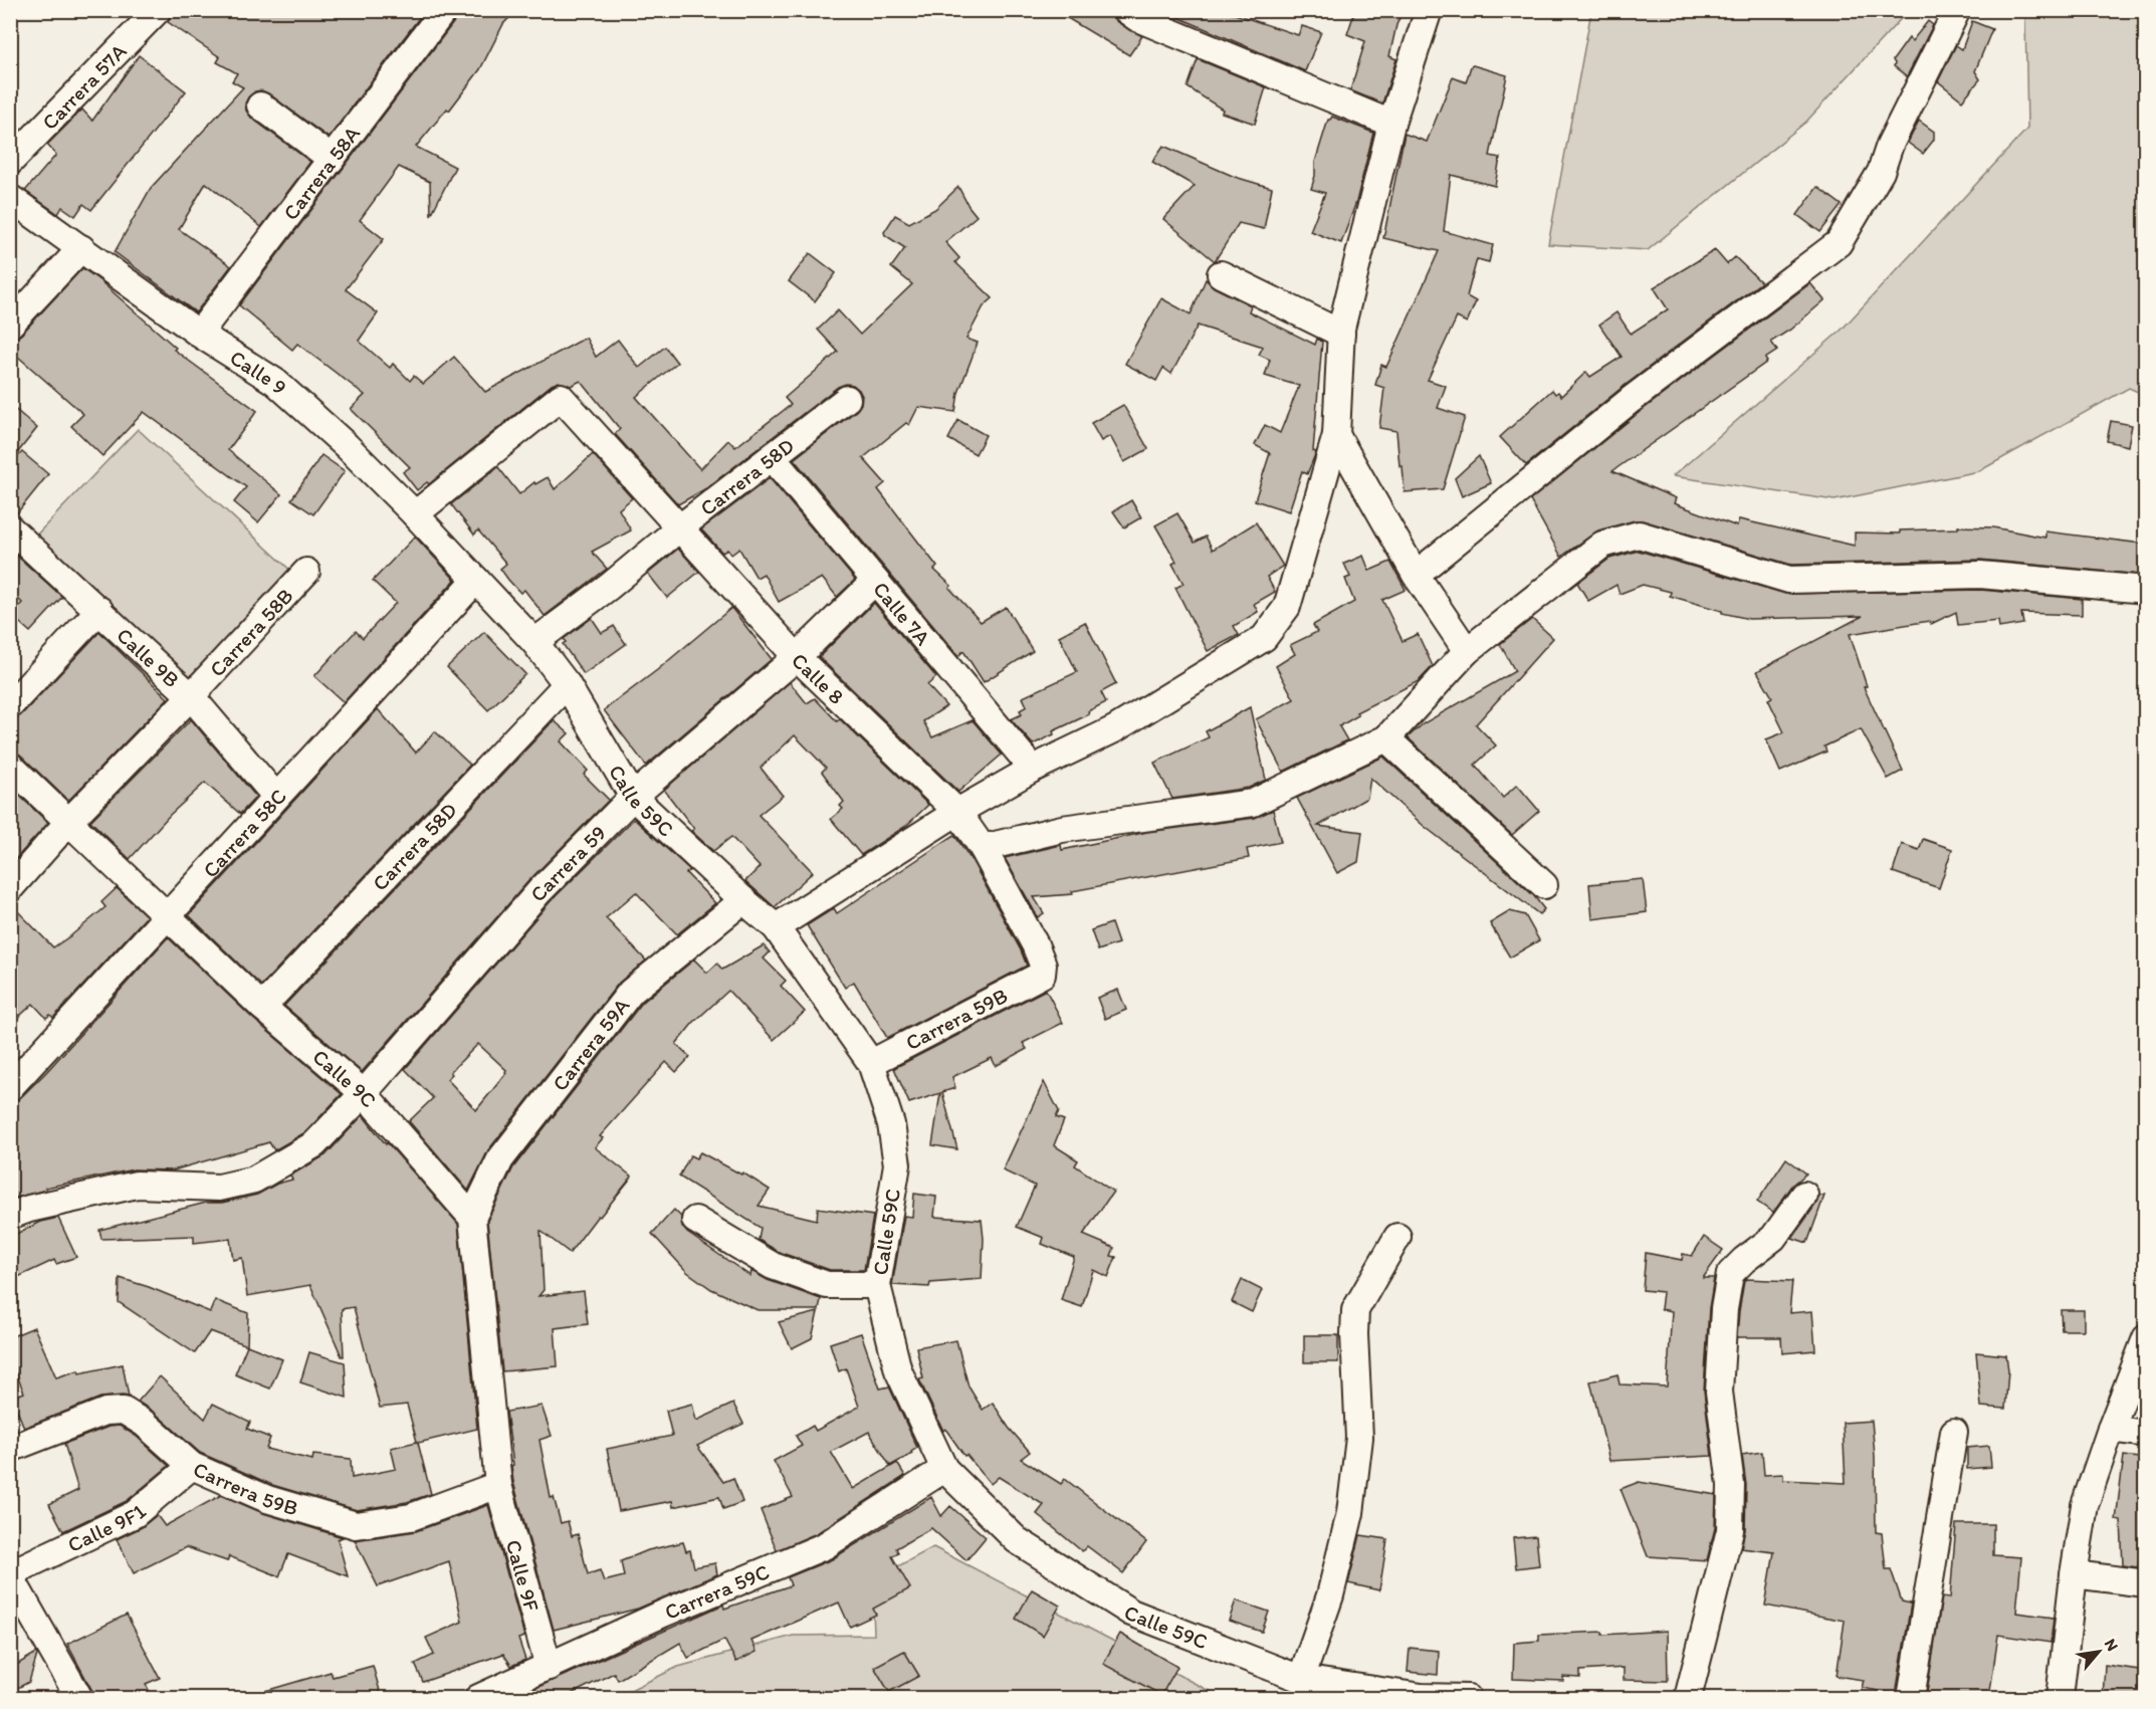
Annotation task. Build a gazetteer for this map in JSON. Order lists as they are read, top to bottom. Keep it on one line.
{"streets":{"street":["Carrera 57A","Carrera 58A","Calle 9","Carrera 58D","Calle 7A","Carrera 58B","Calle 9B","Calle 8","Calle 59C","Carrera 58C","Carrera 59","Carrera 59B","Carrera 59A","Calle 9C","Calle 9F1","Calle 9F","Carrera 59C"]},"crossings":[["Carrera 58A","Calle 9"],["Calle 9","Calle 8"],["Calle 9","Calle 59C"],["Calle 9","Carrera 58C"],["Carrera 58D","Calle 7A"],["Carrera 58D","Calle 8"],["Carrera 58D","Calle 59C"],["Carrera 58D","Calle 9C"],["Calle 7A","Carrera 59"],["Carrera 58B","Calle 9B"],["Carrera 58B","Calle 9C"],["Calle 9B","Carrera 58C"],["Calle 8","Carrera 59"],["Calle 8","Carrera 59B"],["Calle 59C","Carrera 58C"],["Calle 59C","Carrera 59"],["Calle 59C","Carrera 59B"],["Calle 59C","Carrera 59A"],["Calle 59C","Carrera 59C"],["Carrera 58C","Calle 9C"],["Carrera 59","Calle 9C"],["Carrera 59B","Calle 9F1"],["Carrera 59B","Calle 9F"],["Carrera 59A","Calle 9C"],["Calle 9F","Carrera 59C"]],"north":"top right"}
